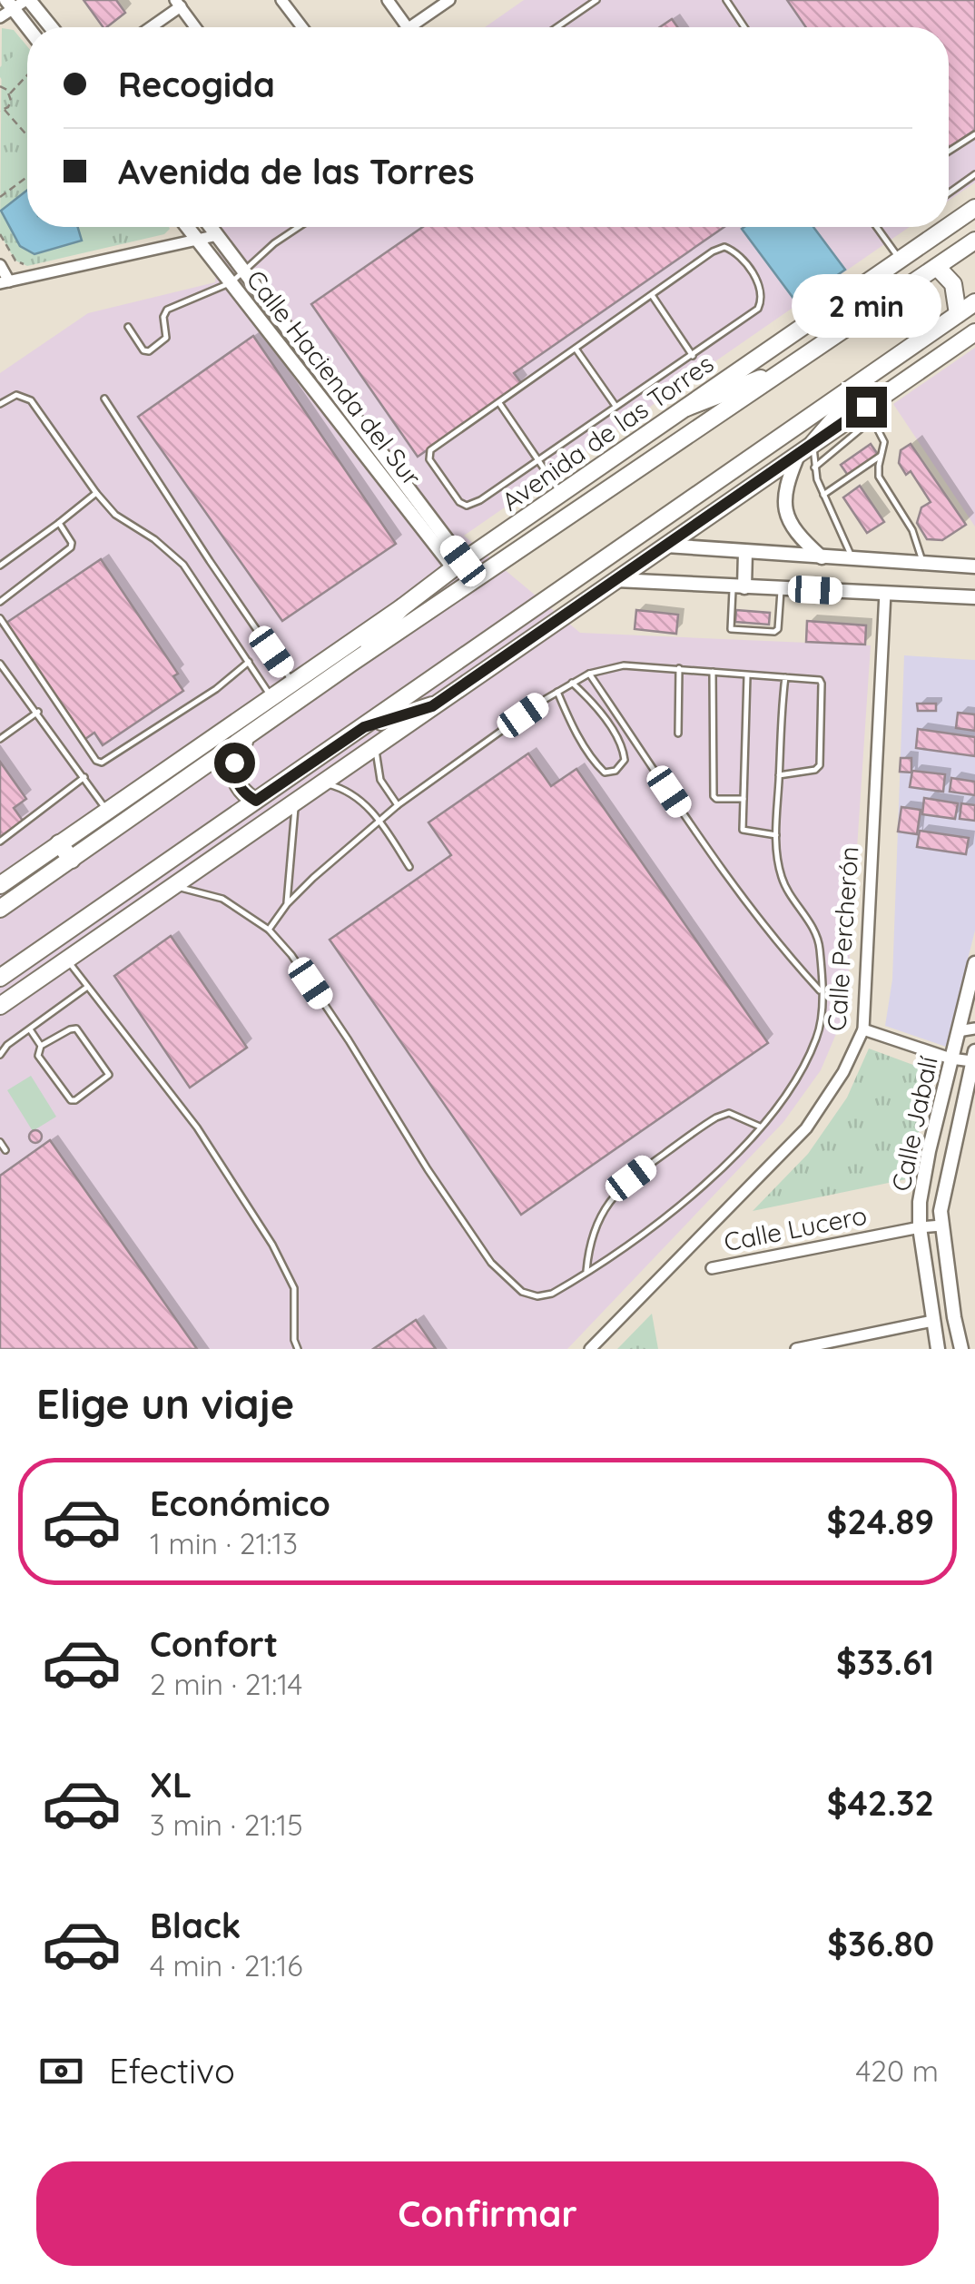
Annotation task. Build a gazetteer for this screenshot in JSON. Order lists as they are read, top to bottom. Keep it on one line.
{"streets":{"main road":["Avenida de las Torres"],"street":["Calle Hacienda del Sur","Calle Percherón","Calle Jabalí","Calle Lucero"]},"crossings":[["Calle Hacienda del Sur","Avenida de las Torres"],["Calle Jabalí","Calle Lucero"]],"page":{"banner":["Recogida","Avenida de las Torres"],"bubble":"2 min","heading":"Elige un viaje","list":[{"name":"Económico","note":"1 min · 21:13","value":"$24.89"},{"name":"Confort","note":"2 min · 21:14","value":"$33.61"},{"name":"XL","note":"3 min · 21:15","value":"$42.32"},{"name":"Black","note":"4 min · 21:16","value":"$36.80"}],"pay":["Efectivo","420 m"],"buttons":"Confirmar"}}
